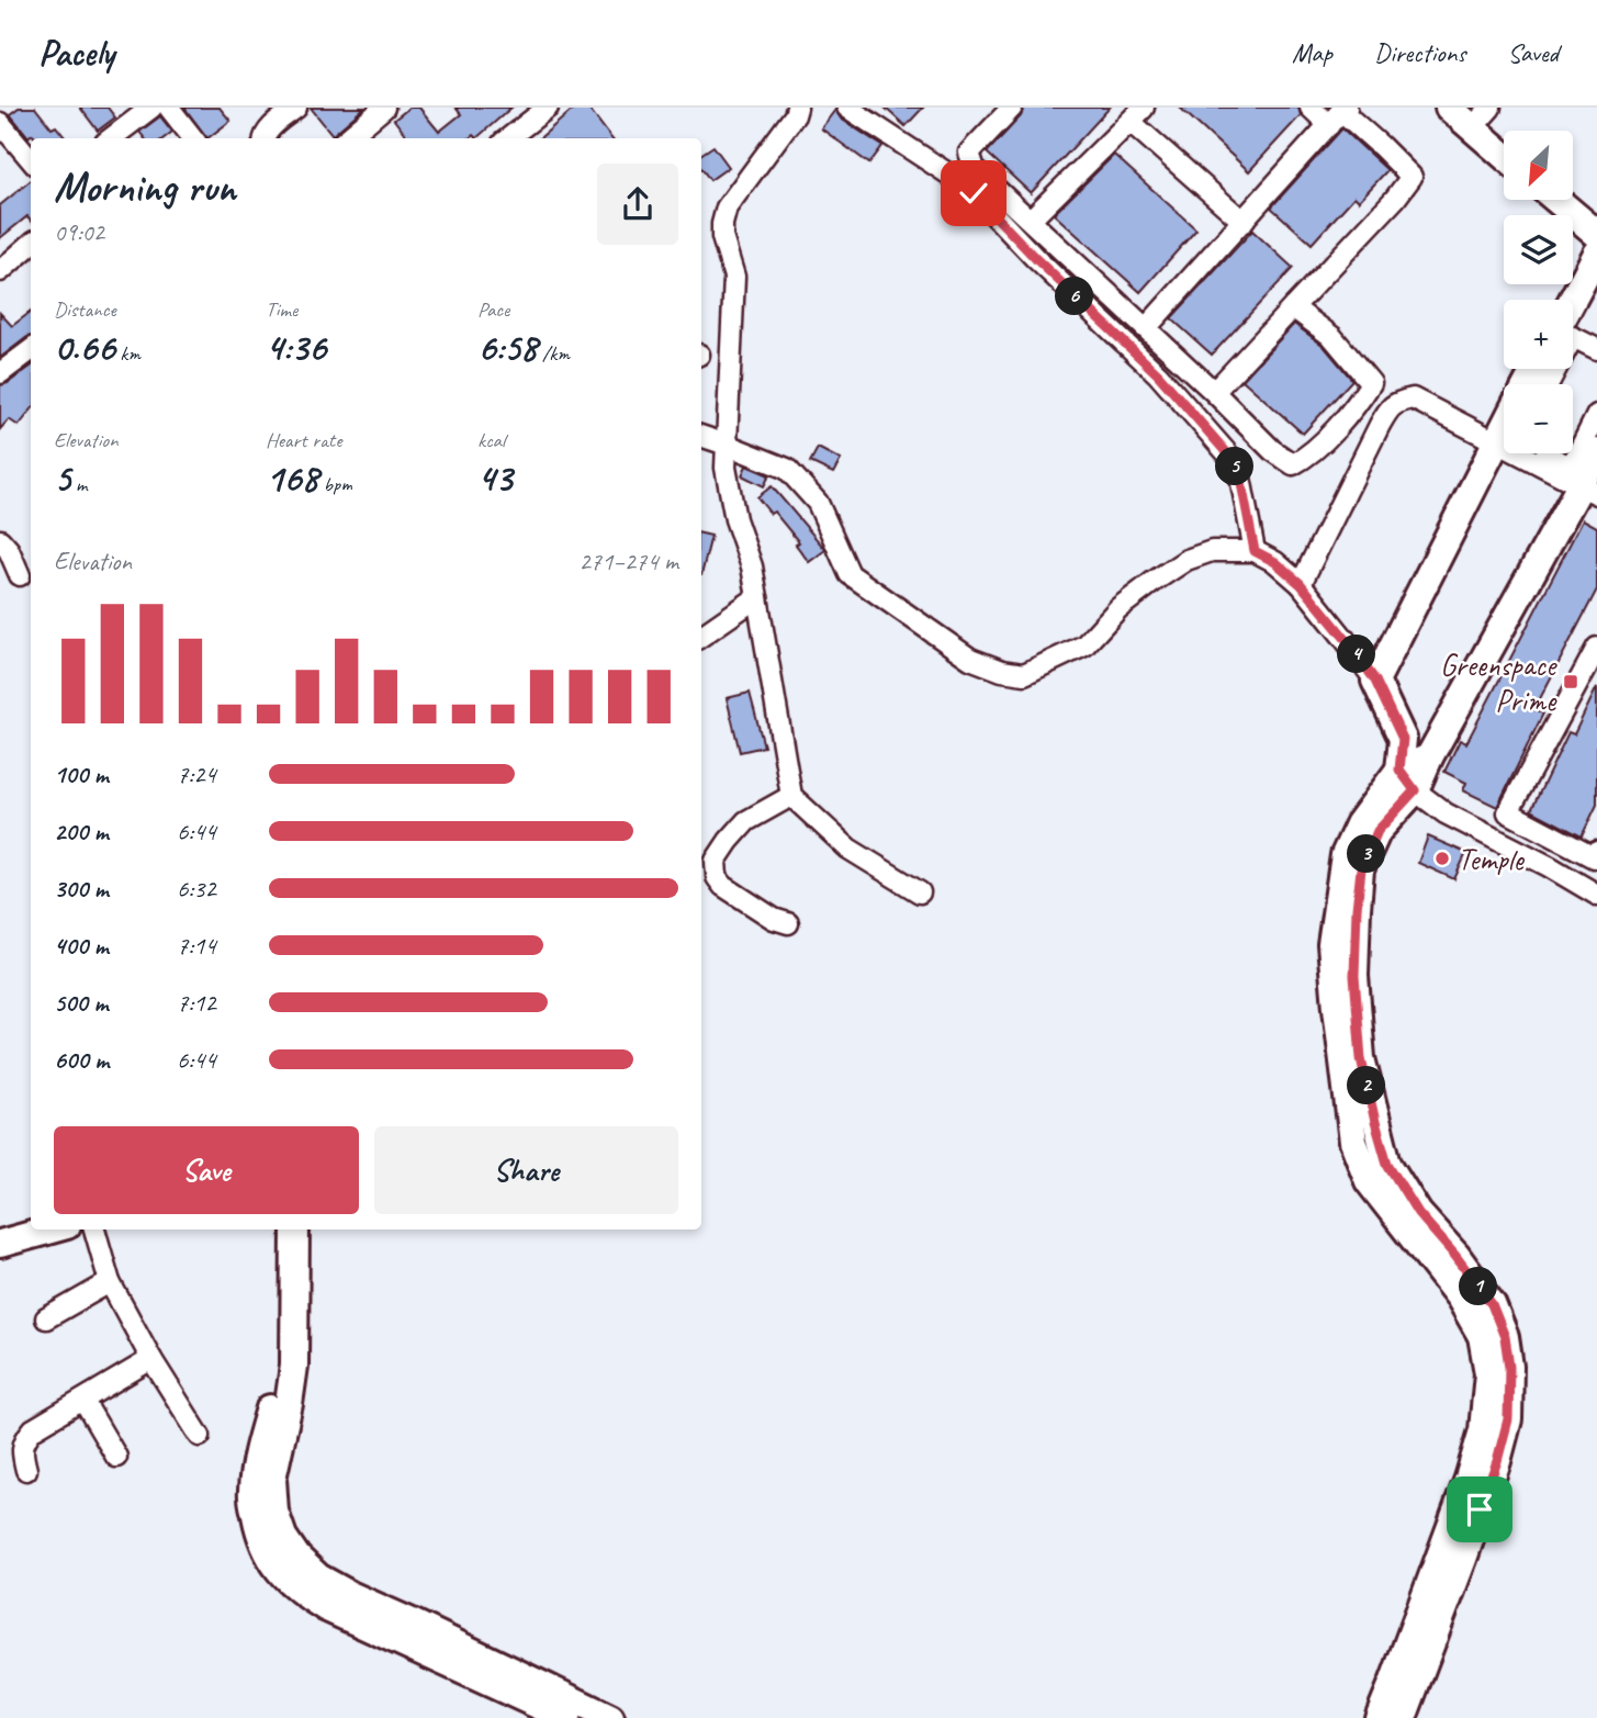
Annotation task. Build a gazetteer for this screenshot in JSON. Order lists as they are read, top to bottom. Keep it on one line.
{"places":{"transit":["Greenspace Prime"],"other":["Temple"]},"north":"bottom left","page":{"header":"Pacely","nav":["Map","Directions","Saved"],"map_buttons":["+","−"],"heading":["Morning run","09:02"],"stats":[["Distance","0.66 km"],["Time","4:36"],["Pace","6:58 /km"],["Elevation","5 m"],["Heart rate","168 bpm"],["kcal","43"]],"pins":["6","5","4","3","2","1"],"chart":["Elevation","271–274 m"],"list":[{"name":"100 m","note":"7:24"},{"name":"200 m","note":"6:44"},{"name":"300 m","note":"6:32"},{"name":"400 m","note":"7:14"},{"name":"500 m","note":"7:12"},{"name":"600 m","note":"6:44"}],"buttons":["Save","Share"]}}
